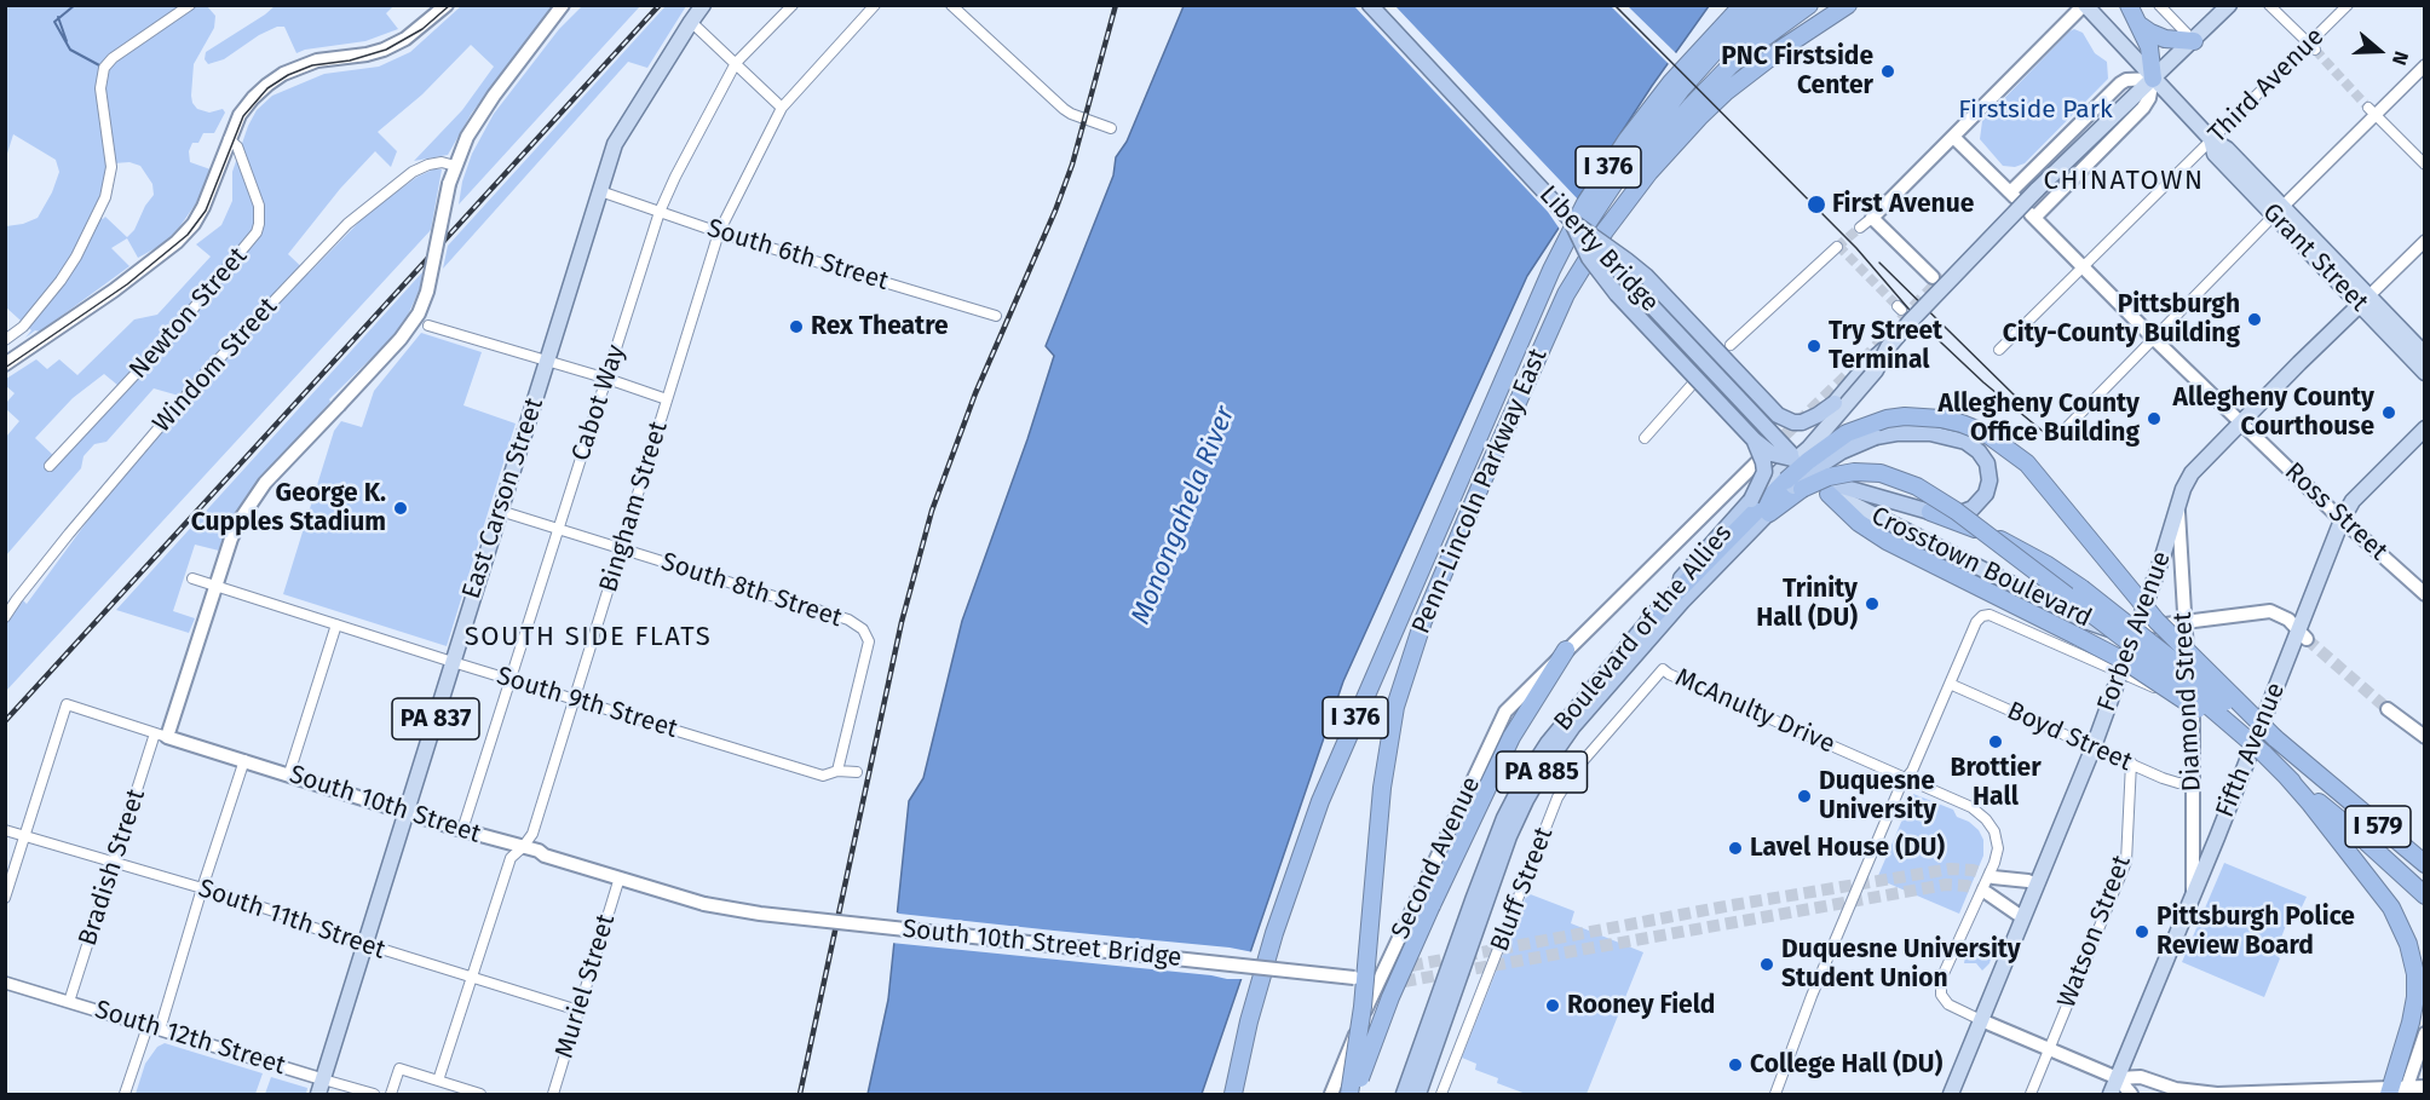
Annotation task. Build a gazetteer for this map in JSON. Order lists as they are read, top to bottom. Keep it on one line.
{"streets":{"highway":["I 376","Liberty Bridge","Penn-Lincoln Parkway East","Boulevard of the Allies","PA 885","I 579"],"main road":["Grant Street","East Carson Street","Ross Street","Crosstown Boulevard","Forbes Avenue","Diamond Street","PA 837","Fifth Avenue","South 10th Street","Second Avenue","South 10th Street Bridge"],"street":["Third Avenue","South 6th Street","Newton Street","Windom Street","Cabot Way","Bingham Street","South 8th Street","South 9th Street","McAnulty Drive","Boyd Street","Bradish Street","Bluff Street","South 11th Street","Watson Street","Muriel Street","South 12th Street"]},"crossings":[["Third Avenue","Grant Street"],["Third Avenue","Ross Street"],["Liberty Bridge","Crosstown Boulevard"],["Liberty Bridge","Boulevard of the Allies"],["South 6th Street","Cabot Way"],["South 6th Street","East Carson Street"],["South 6th Street","Bingham Street"],["Grant Street","Ross Street"],["Grant Street","Boulevard of the Allies"],["Grant Street","Forbes Avenue"],["Cabot Way","South 8th Street"],["Cabot Way","South 9th Street"],["Cabot Way","South 10th Street"],["East Carson Street","South 8th Street"],["East Carson Street","South 9th Street"],["East Carson Street","South 10th Street"],["East Carson Street","South 11th Street"],["East Carson Street","South 12th Street"],["Bingham Street","South 8th Street"],["Bingham Street","South 9th Street"],["Bingham Street","South 10th Street"],["Bingham Street","South 11th Street"],["Ross Street","Boulevard of the Allies"],["Ross Street","Forbes Avenue"],["Ross Street","Fifth Avenue"],["Crosstown Boulevard","Forbes Avenue"],["South 8th Street","South 9th Street"],["Forbes Avenue","Diamond Street"],["Forbes Avenue","McAnulty Drive"],["Forbes Avenue","Boyd Street"],["Diamond Street","Boyd Street"],["Diamond Street","Fifth Avenue"],["McAnulty Drive","Bluff Street"],["Boyd Street","Watson Street"],["South 10th Street","Bradish Street"],["South 10th Street","South 11th Street"],["South 10th Street","South 10th Street Bridge"],["South 10th Street","Muriel Street"],["Second Avenue","South 10th Street Bridge"],["Bradish Street","South 11th Street"],["Bradish Street","South 12th Street"],["South 11th Street","Muriel Street"]],"districts":["CHINATOWN","SOUTH SIDE FLATS"],"water":["Monongahela River"],"parks":["Firstside Park"],"places":["PNC Firstside Center","First Avenue","Pittsburgh City-County Building","Rex Theatre","Try Street Terminal","Allegheny County Courthouse","Allegheny County Office Building","George K. Cupples Stadium","Trinity Hall (DU)","Brottier Hall","Duquesne University","Lavel House (DU)","Pittsburgh Police Review Board","Duquesne University Student Union","Rooney Field","College Hall (DU)"],"north":"right"}
